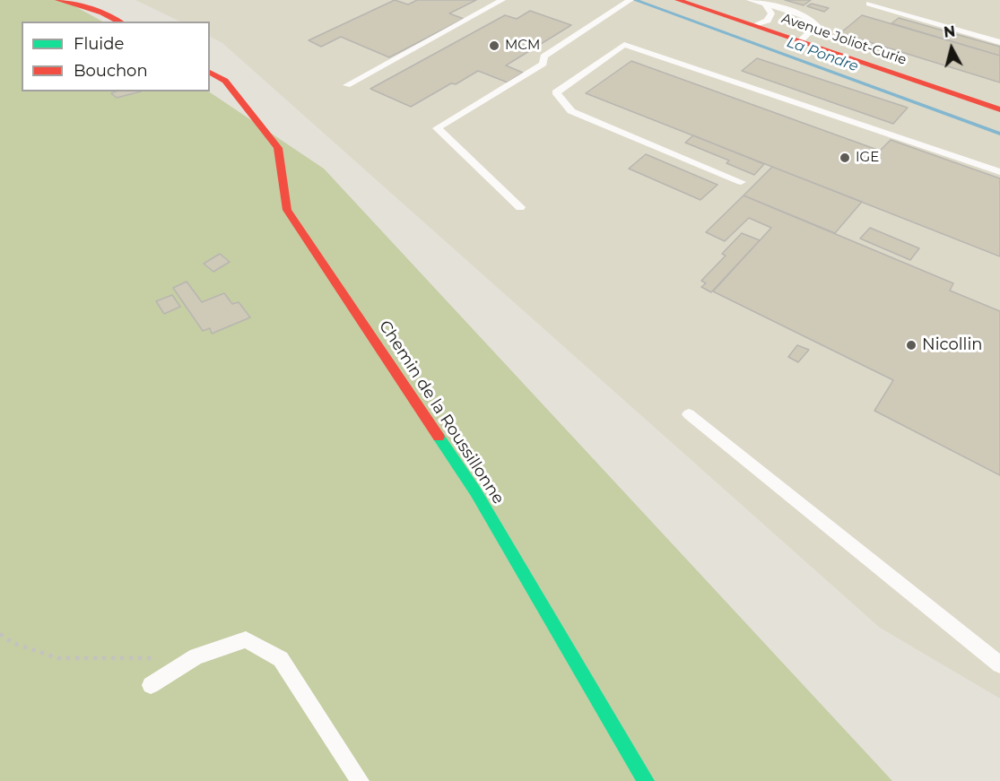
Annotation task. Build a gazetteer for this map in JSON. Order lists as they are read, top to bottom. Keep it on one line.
{"streets":{"street":["Avenue Joliot-Curie","Chemin de la Roussillonne"]},"water":["La Pondre"],"places":["MCM","IGE","Nicollin"],"legend":["Fluide","Bouchon"],"north":"top"}
